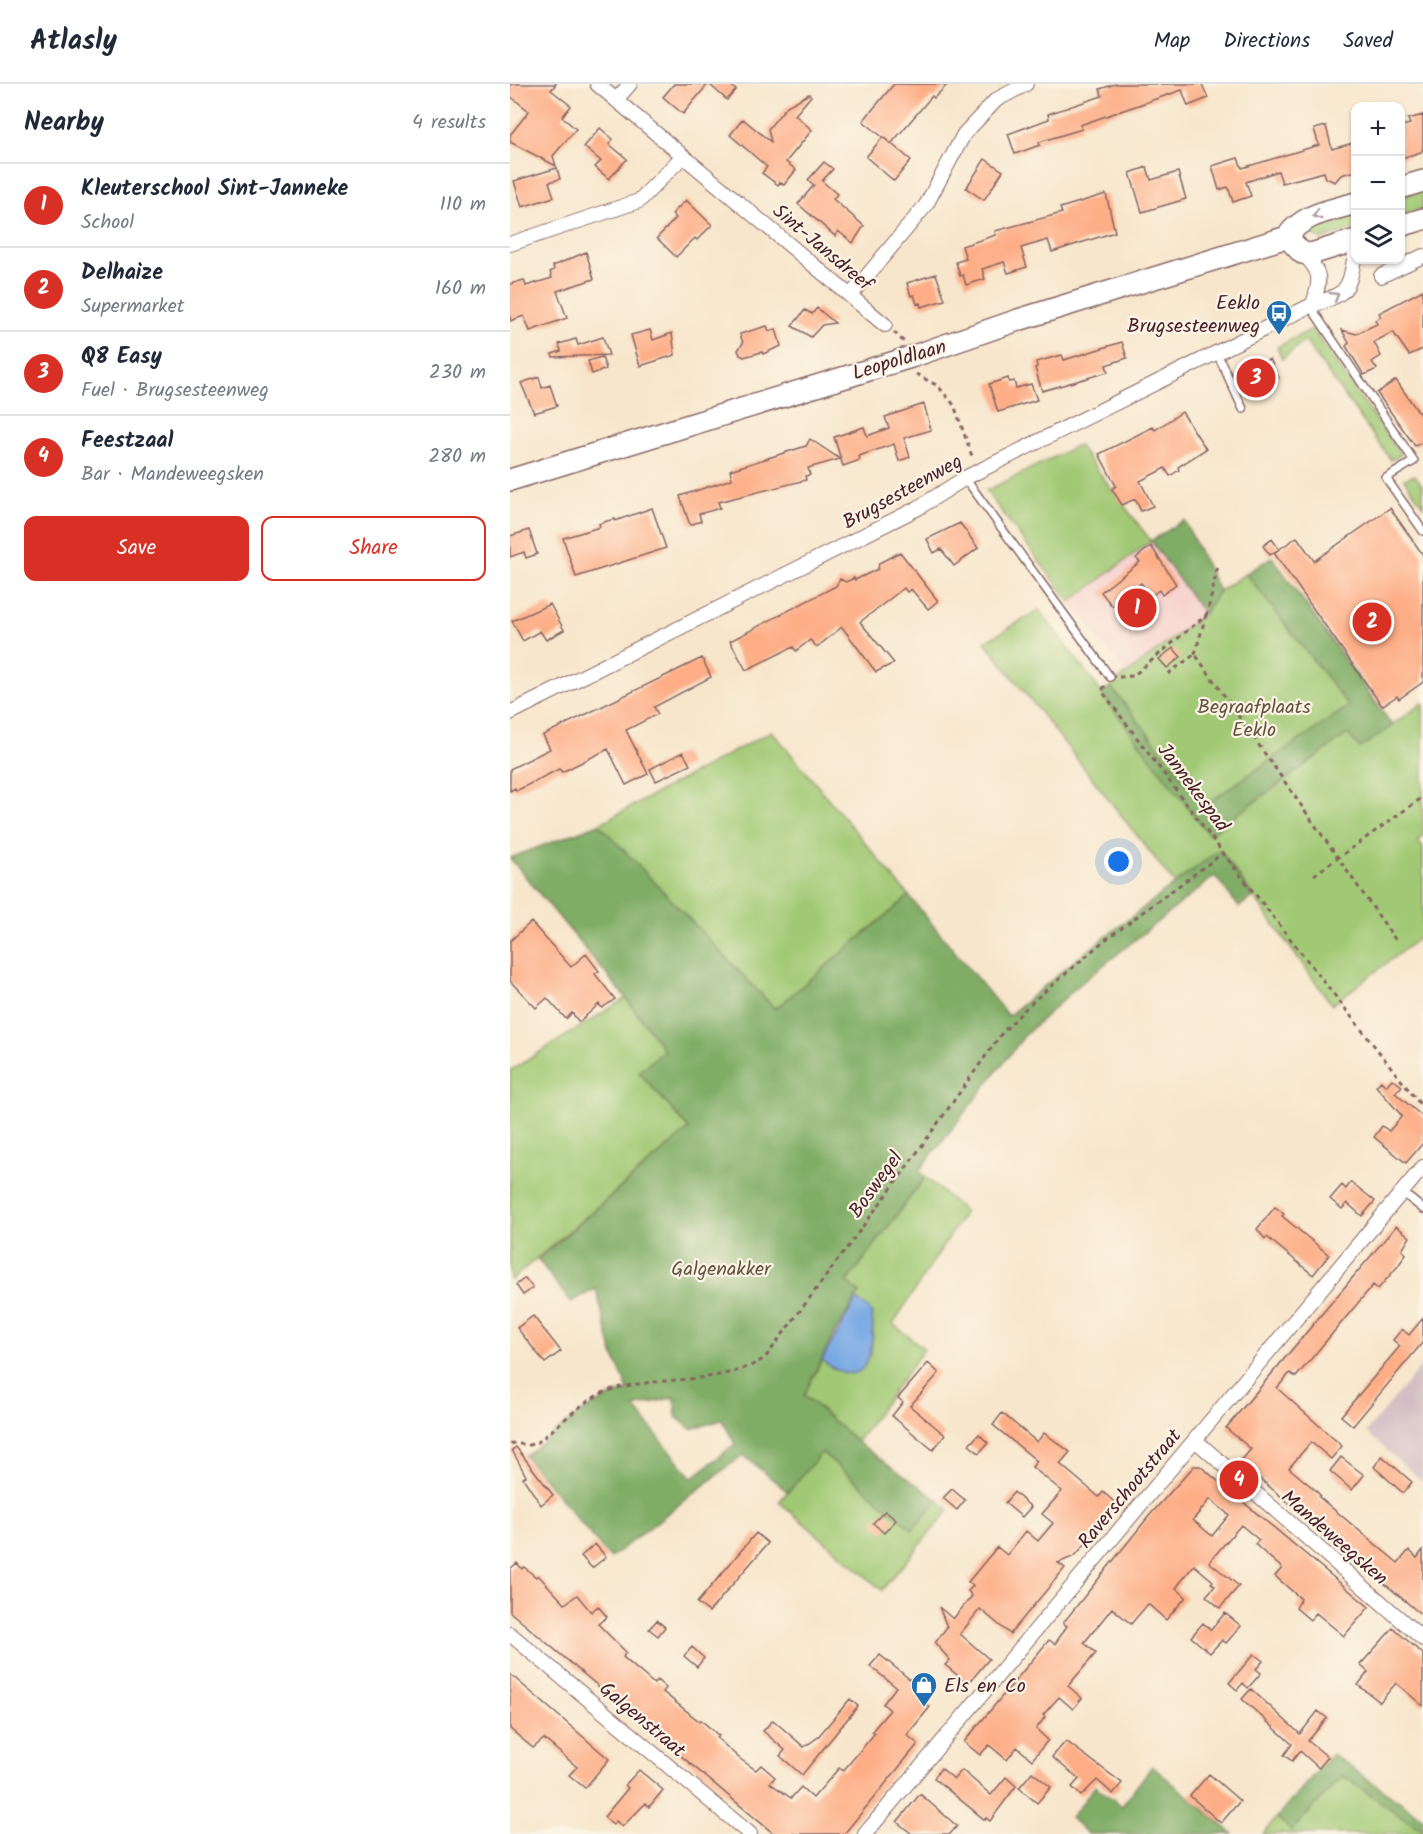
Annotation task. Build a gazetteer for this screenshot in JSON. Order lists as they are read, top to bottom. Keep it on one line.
{"streets":{"main road":["Leopoldlaan"],"street":["Sint-Jansdreef","Brugsesteenweg","Raverschootstraat","Mandeweegsken","Galgenstraat"],"path":["Jannekespad","Boswegel"]},"crossings":[["Jannekespad","Boswegel"],["Raverschootstraat","Mandeweegsken"]],"parks":["Begraafplaats Eeklo","Galgenakker"],"places":{"bus stop":["Eeklo Brugsesteenweg"],"shop":["Els en Co"]},"page":{"header":"Atlasly","nav":["Map","Directions","Saved"],"heading":["Nearby","4 results"],"map_buttons":["+","−"],"list":[{"mark":"1","name":"Kleuterschool Sint-Janneke","note":"School","value":"110 m"},{"mark":"2","name":"Delhaize","note":"Supermarket","value":"160 m"},{"mark":"3","name":"Q8 Easy","note":"Fuel · Brugsesteenweg","value":"230 m"},{"mark":"4","name":"Feestzaal","note":"Bar · Mandeweegsken","value":"280 m"}],"pins":["3","1","2","4"],"buttons":["Save","Share"]}}
